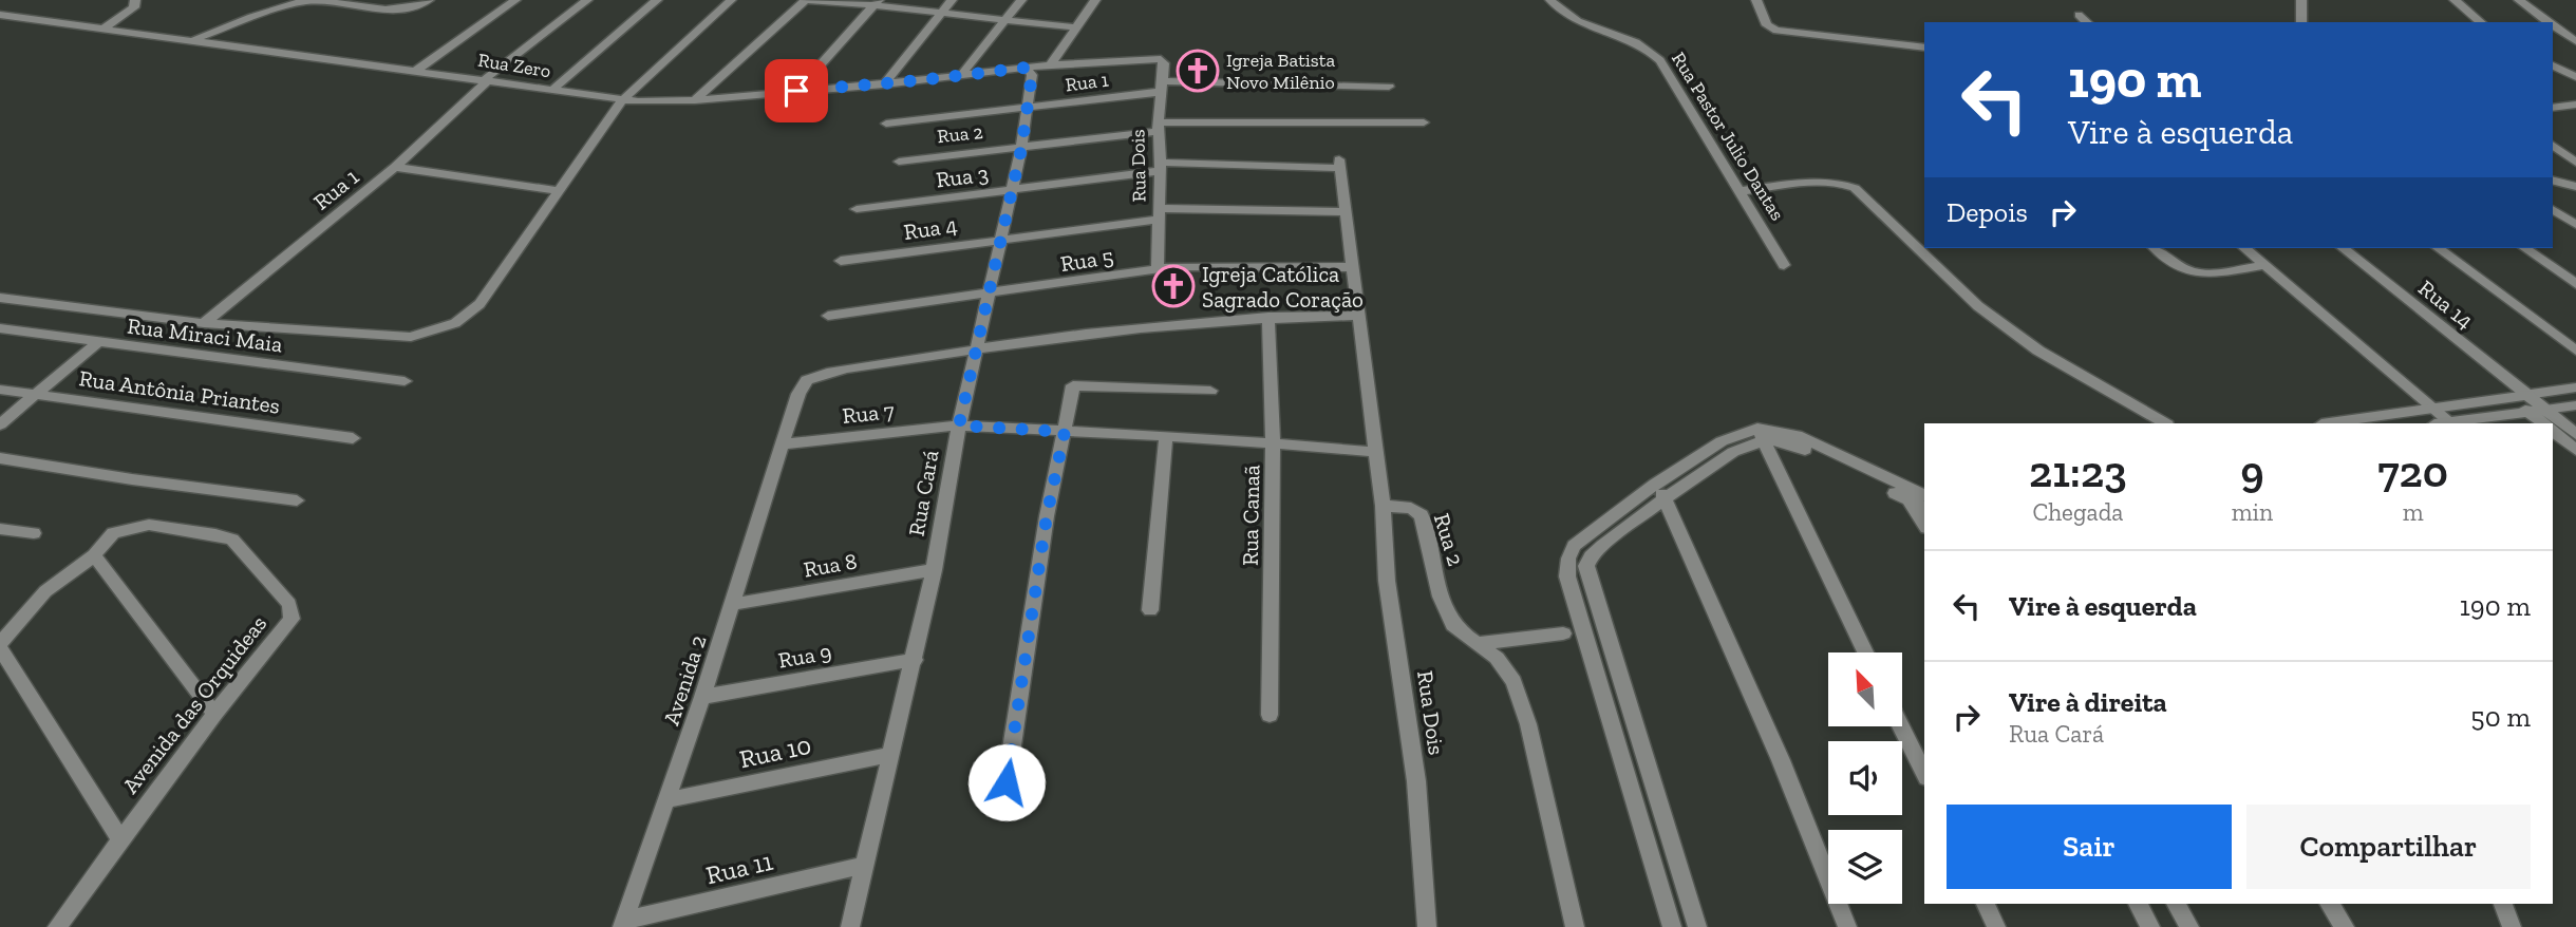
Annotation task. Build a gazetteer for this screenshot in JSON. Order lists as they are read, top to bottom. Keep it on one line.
{"streets":{"street":["Rua Zero","Rua 1","Rua 2","Rua Pastor Julio Dantas","Rua Dois","Rua 3","Rua 4","Rua 5","Rua 14","Rua Miraci Maia","Rua Antônia Priantes","Rua 7","Rua Cará","Rua Canaã","Rua 8","Rua 9","Avenida 2","Avenida das Orquideas","Rua 10","Rua 11"]},"crossings":[["Rua Zero","Rua 1"],["Rua Zero","Rua Dois"],["Rua Zero","Rua Cará"],["Rua 1","Rua Dois"],["Rua 1","Rua Cará"],["Rua 2","Rua Dois"],["Rua 2","Rua Cará"],["Rua Dois","Rua 3"],["Rua Dois","Rua 4"],["Rua Dois","Rua 5"],["Rua 3","Rua 4"],["Rua 3","Rua Cará"],["Rua 4","Rua Cará"],["Rua 5","Rua Cará"],["Rua 7","Rua Cará"],["Rua 7","Rua Canaã"],["Rua 7","Avenida 2"],["Rua Cará","Rua 8"],["Rua Cará","Rua 9"],["Rua Cará","Avenida 2"],["Rua Cará","Rua 10"],["Rua Cará","Rua 11"],["Rua 8","Avenida 2"],["Rua 9","Avenida 2"],["Avenida 2","Rua 10"],["Avenida 2","Rua 11"]],"places":{"church":["Igreja Batista Novo Milênio","Igreja Católica Sagrado Coração"]},"north":"top left","page":{"turn":["190 m","Vire à esquerda"],"then":"Depois","eta":["21:23","Chegada","9","min","720","m"],"list":[{"name":"Vire à esquerda","value":"190 m"},{"name":"Vire à direita","note":"Rua Cará","value":"50 m"}],"buttons":["Sair","Compartilhar"]}}
